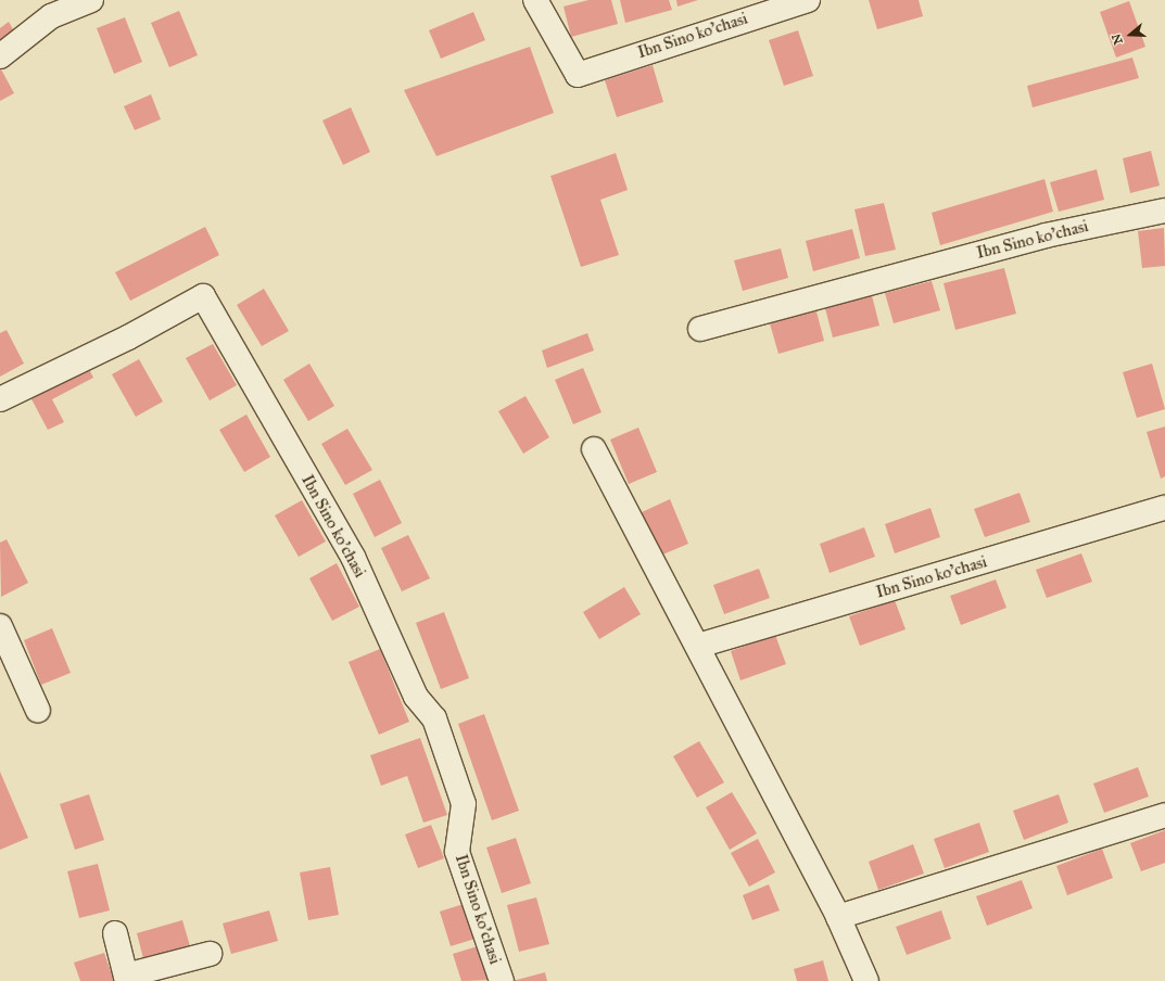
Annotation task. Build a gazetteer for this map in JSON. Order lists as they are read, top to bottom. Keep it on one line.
{"streets":{"street":["Ibn Sino ko'chasi"]},"north":"left"}
